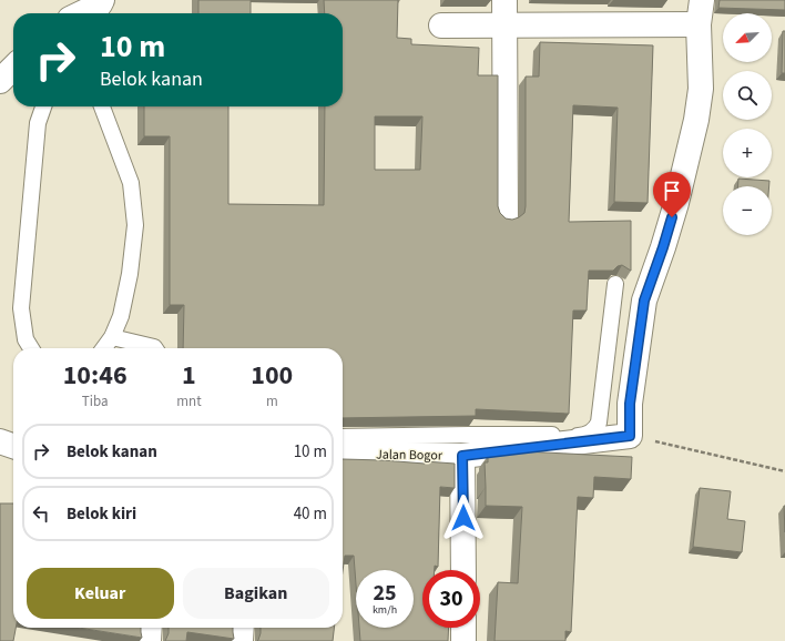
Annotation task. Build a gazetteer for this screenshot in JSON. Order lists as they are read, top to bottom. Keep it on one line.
{"streets":{"street":["Jalan Bogor"]},"north":"bottom left","page":{"map_buttons":["+","−"],"turn":["10 m","Belok kanan"],"eta":["10:46","Tiba","1","mnt","100","m"],"list":[{"name":"Belok kanan","value":"10 m"},{"name":"Belok kiri","value":"40 m"}],"buttons":["Keluar","Bagikan"],"speed":"25 km/h","limit":"30"}}
